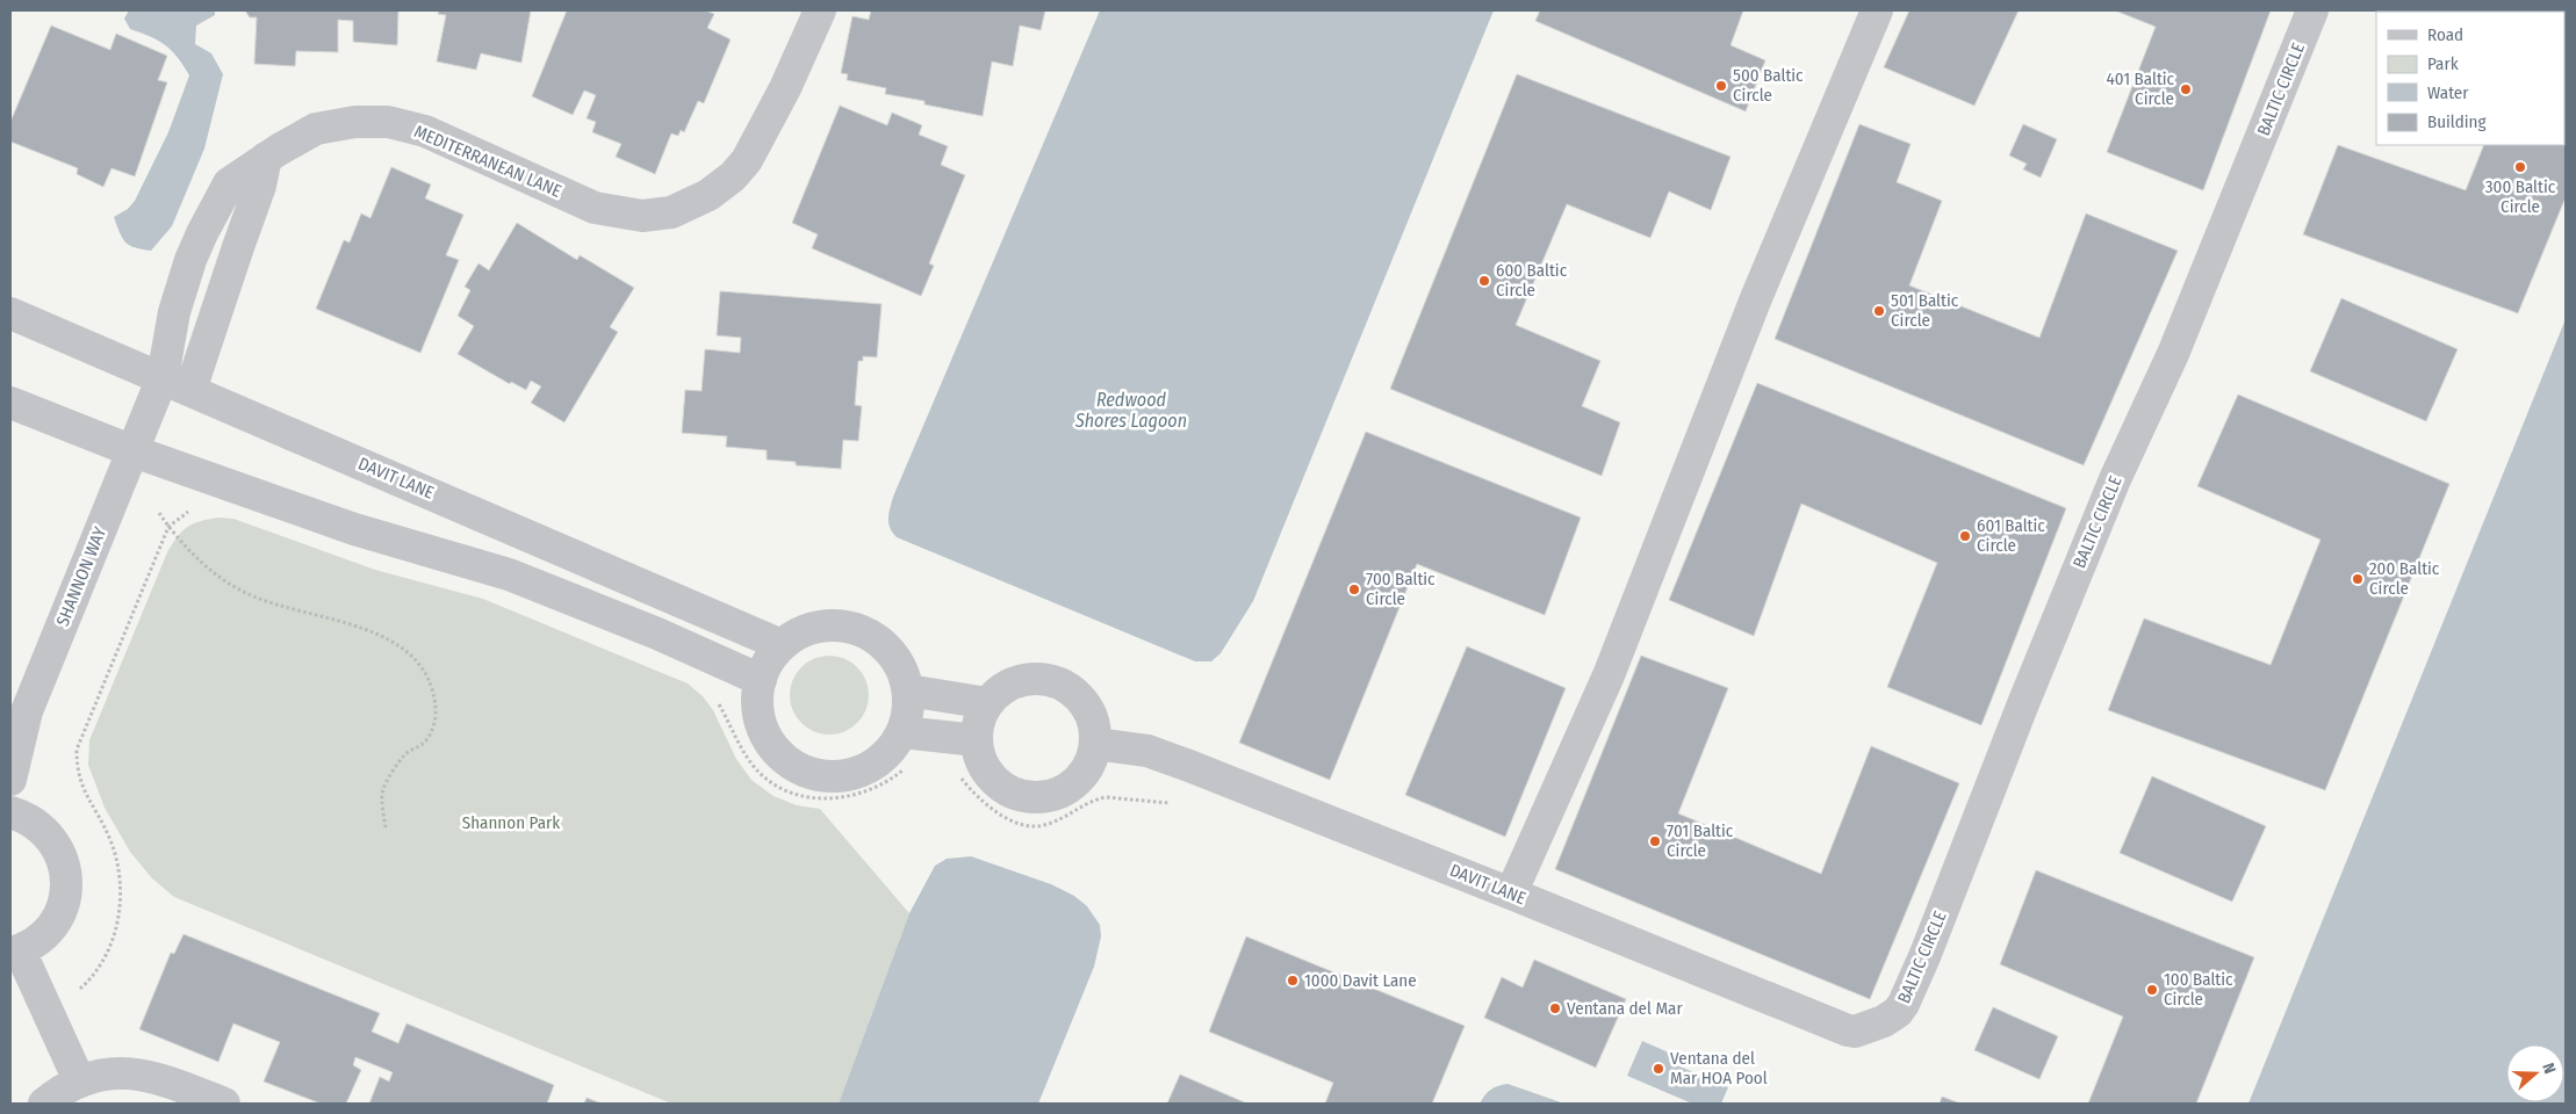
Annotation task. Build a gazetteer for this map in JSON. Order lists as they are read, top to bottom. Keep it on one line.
{"streets":{"street":["BALTIC CIRCLE","MEDITERRANEAN LANE","DAVIT LANE","SHANNON WAY"]},"crossings":[["BALTIC CIRCLE","DAVIT LANE"],["MEDITERRANEAN LANE","DAVIT LANE"],["MEDITERRANEAN LANE","SHANNON WAY"],["DAVIT LANE","SHANNON WAY"]],"water":["Redwood Shores Lagoon"],"parks":["Shannon Park"],"places":["500 Baltic Circle","401 Baltic Circle","300 Baltic Circle","600 Baltic Circle","501 Baltic Circle","601 Baltic Circle","200 Baltic Circle","700 Baltic Circle","701 Baltic Circle","1000 Davit Lane","100 Baltic Circle","Ventana del Mar","Ventana del Mar HOA Pool"],"legend":["Road","Park","Water","Building"],"north":"right"}
